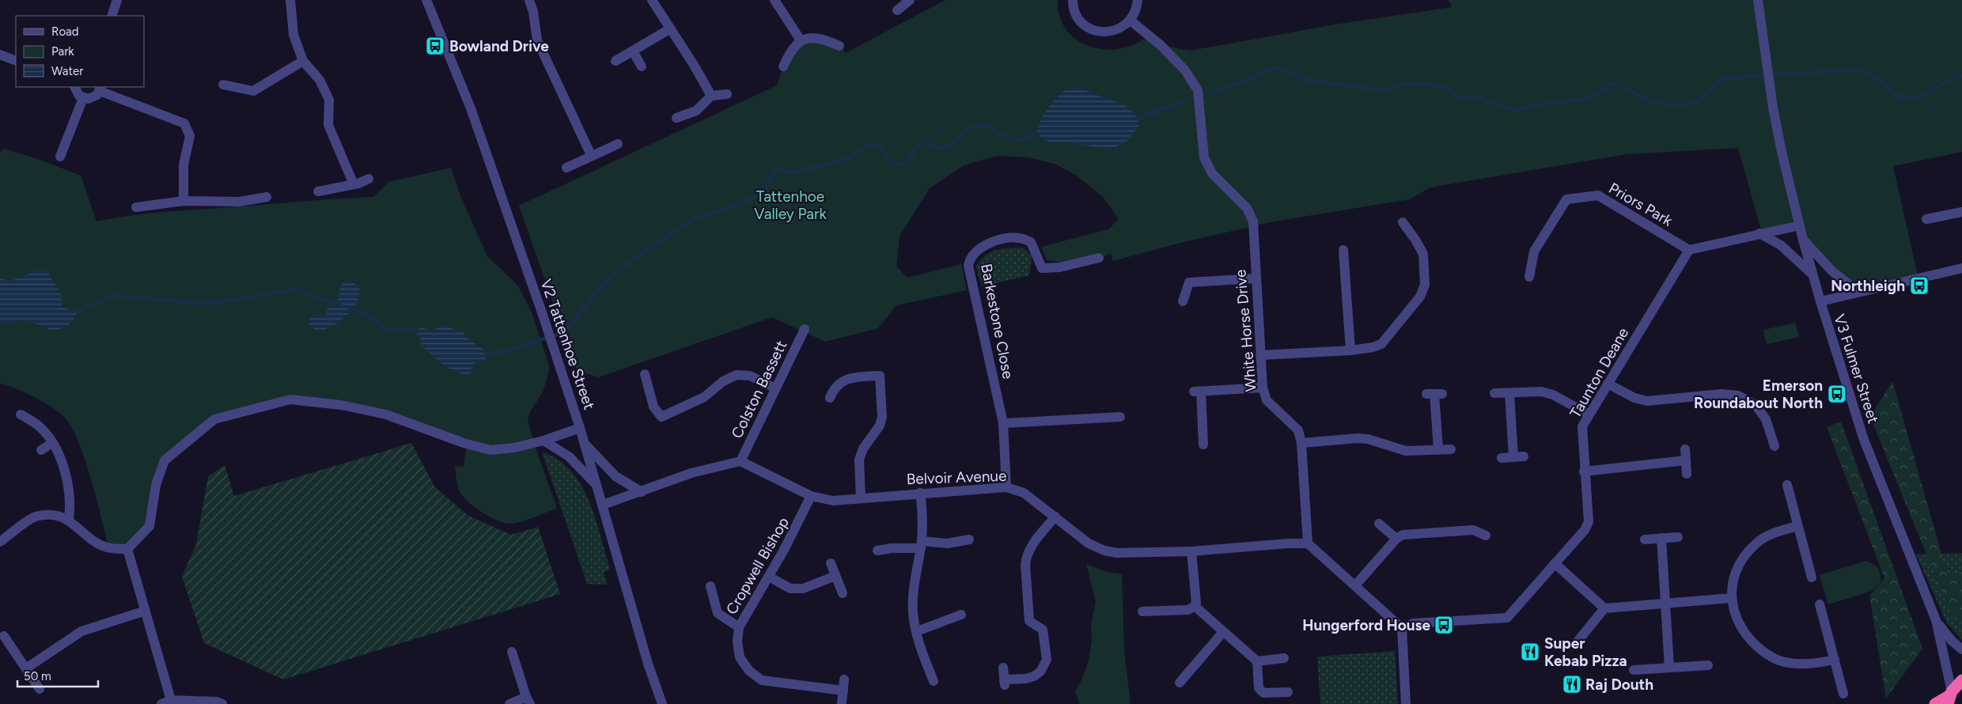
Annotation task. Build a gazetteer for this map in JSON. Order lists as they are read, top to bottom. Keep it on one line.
{"streets":{"street":["Priors Park","Barkestone Close","White Horse Drive","V2 Tattenhoe Street","V3 Fulmer Street","Taunton Deane","Colston Bassett","Belvoir Avenue","Cropwell Bishop"]},"crossings":[["Priors Park","Taunton Deane"],["Barkestone Close","Belvoir Avenue"],["White Horse Drive","Belvoir Avenue"],["Colston Bassett","Belvoir Avenue"],["Belvoir Avenue","Cropwell Bishop"]],"parks":["Tattenhoe Valley Park"],"places":{"bus stop":["Bowland Drive","Northleigh","Emerson Roundabout North","Hungerford House"],"restaurant":["Super Kebab Pizza","Raj Douth"]},"legend":["Road","Park","Water"],"scale_bar":"50 m"}
